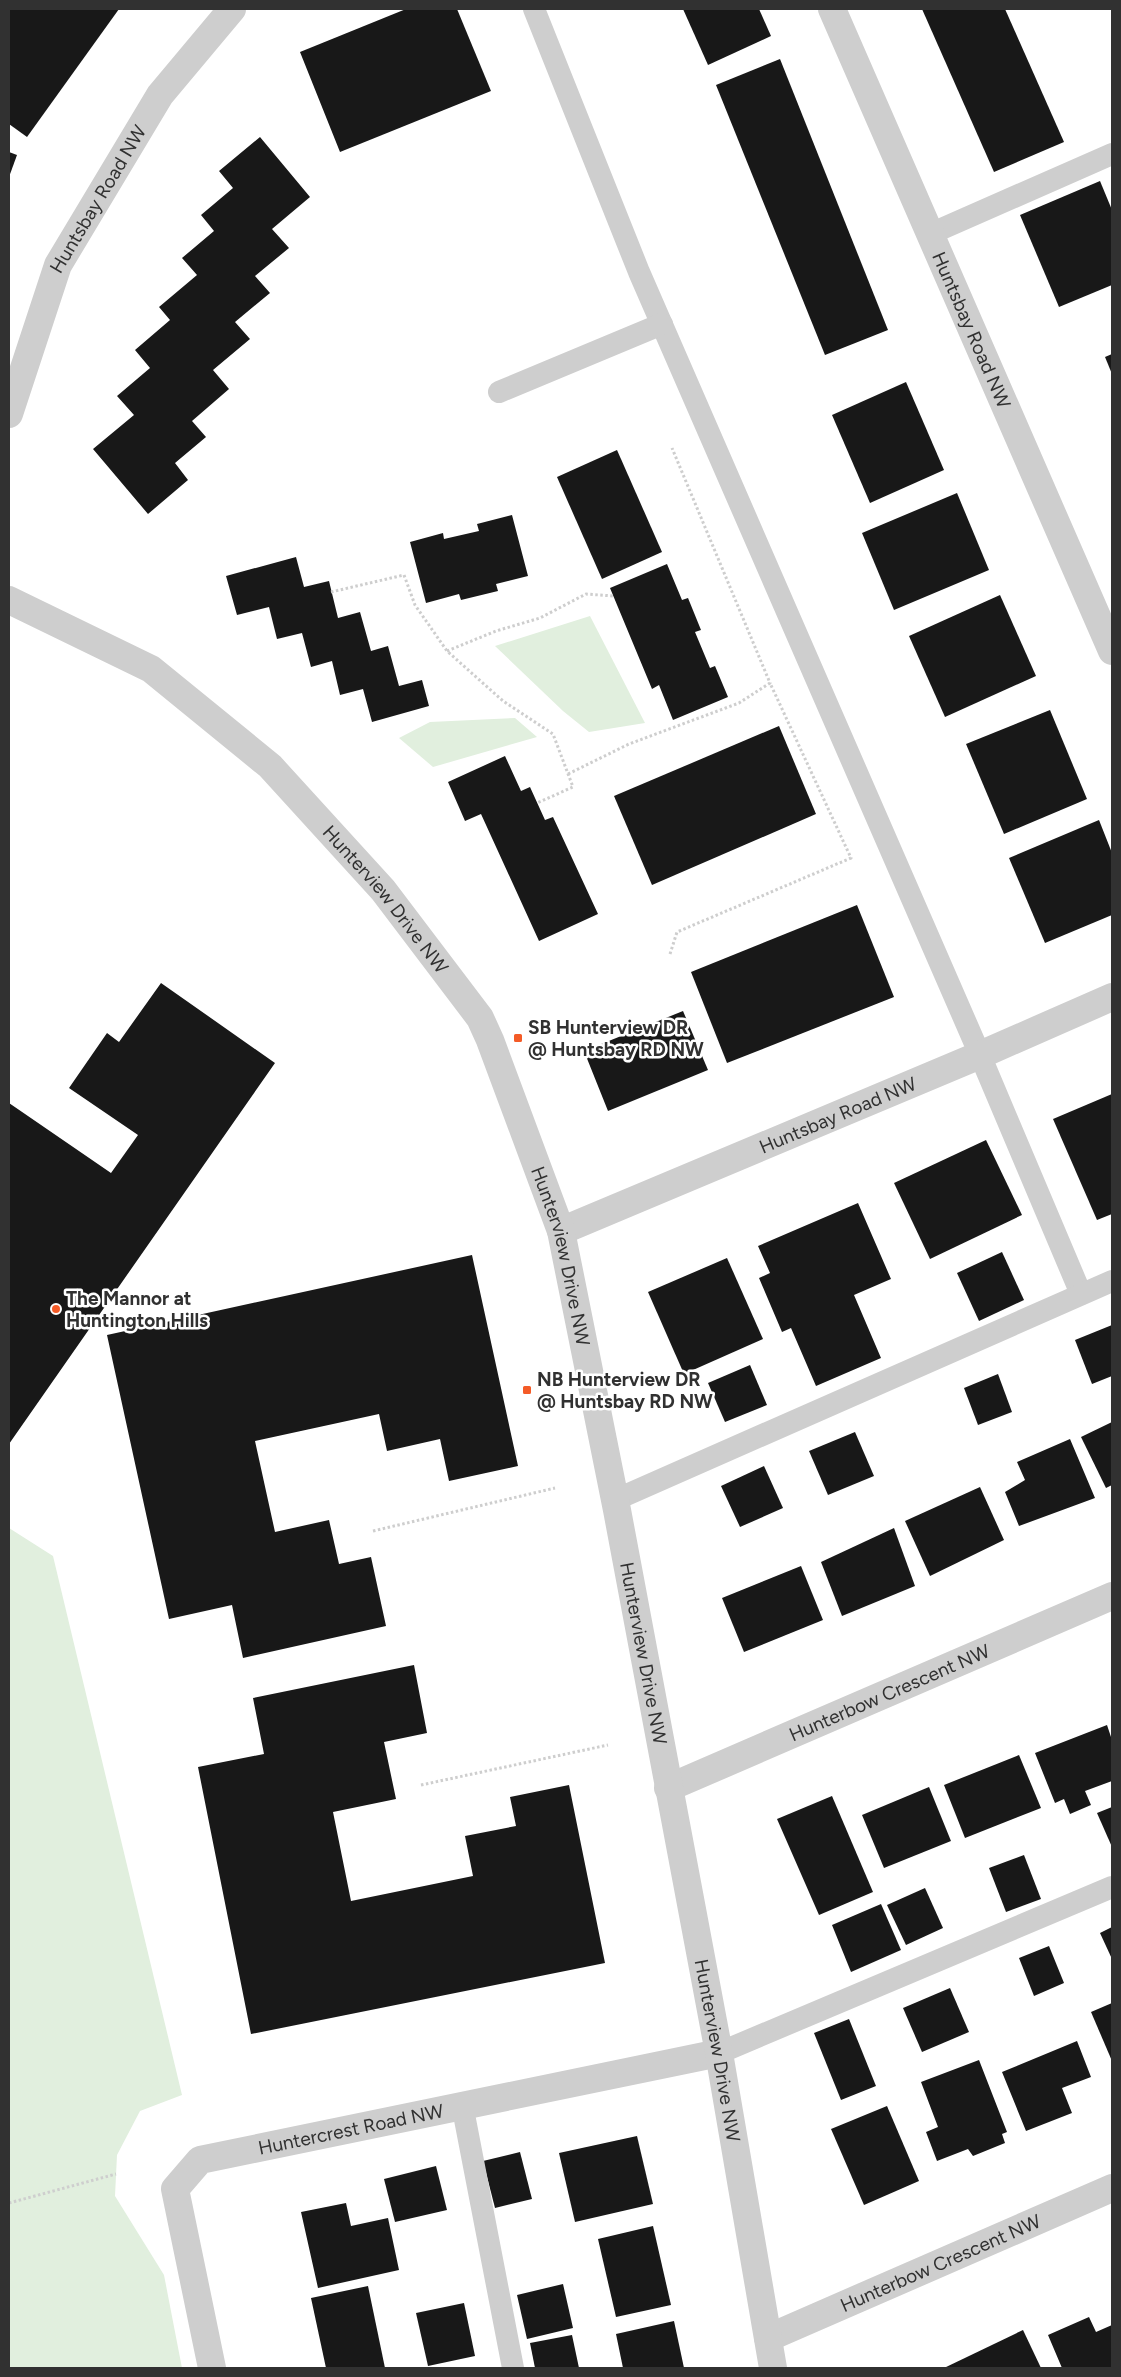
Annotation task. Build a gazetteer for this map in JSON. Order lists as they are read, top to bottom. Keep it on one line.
{"streets":{"street":["Huntsbay Road NW","Hunterview Drive NW","Hunterbow Crescent NW","Huntercrest Road NW"]},"crossings":[["Huntsbay Road NW","Hunterview Drive NW"],["Hunterview Drive NW","Hunterbow Crescent NW"],["Hunterview Drive NW","Huntercrest Road NW"]],"places":{"transit":["SB Hunterview DR @ Huntsbay RD NW","NB Hunterview DR @ Huntsbay RD NW"],"other":["The Mannor at Huntington Hills"]}}
